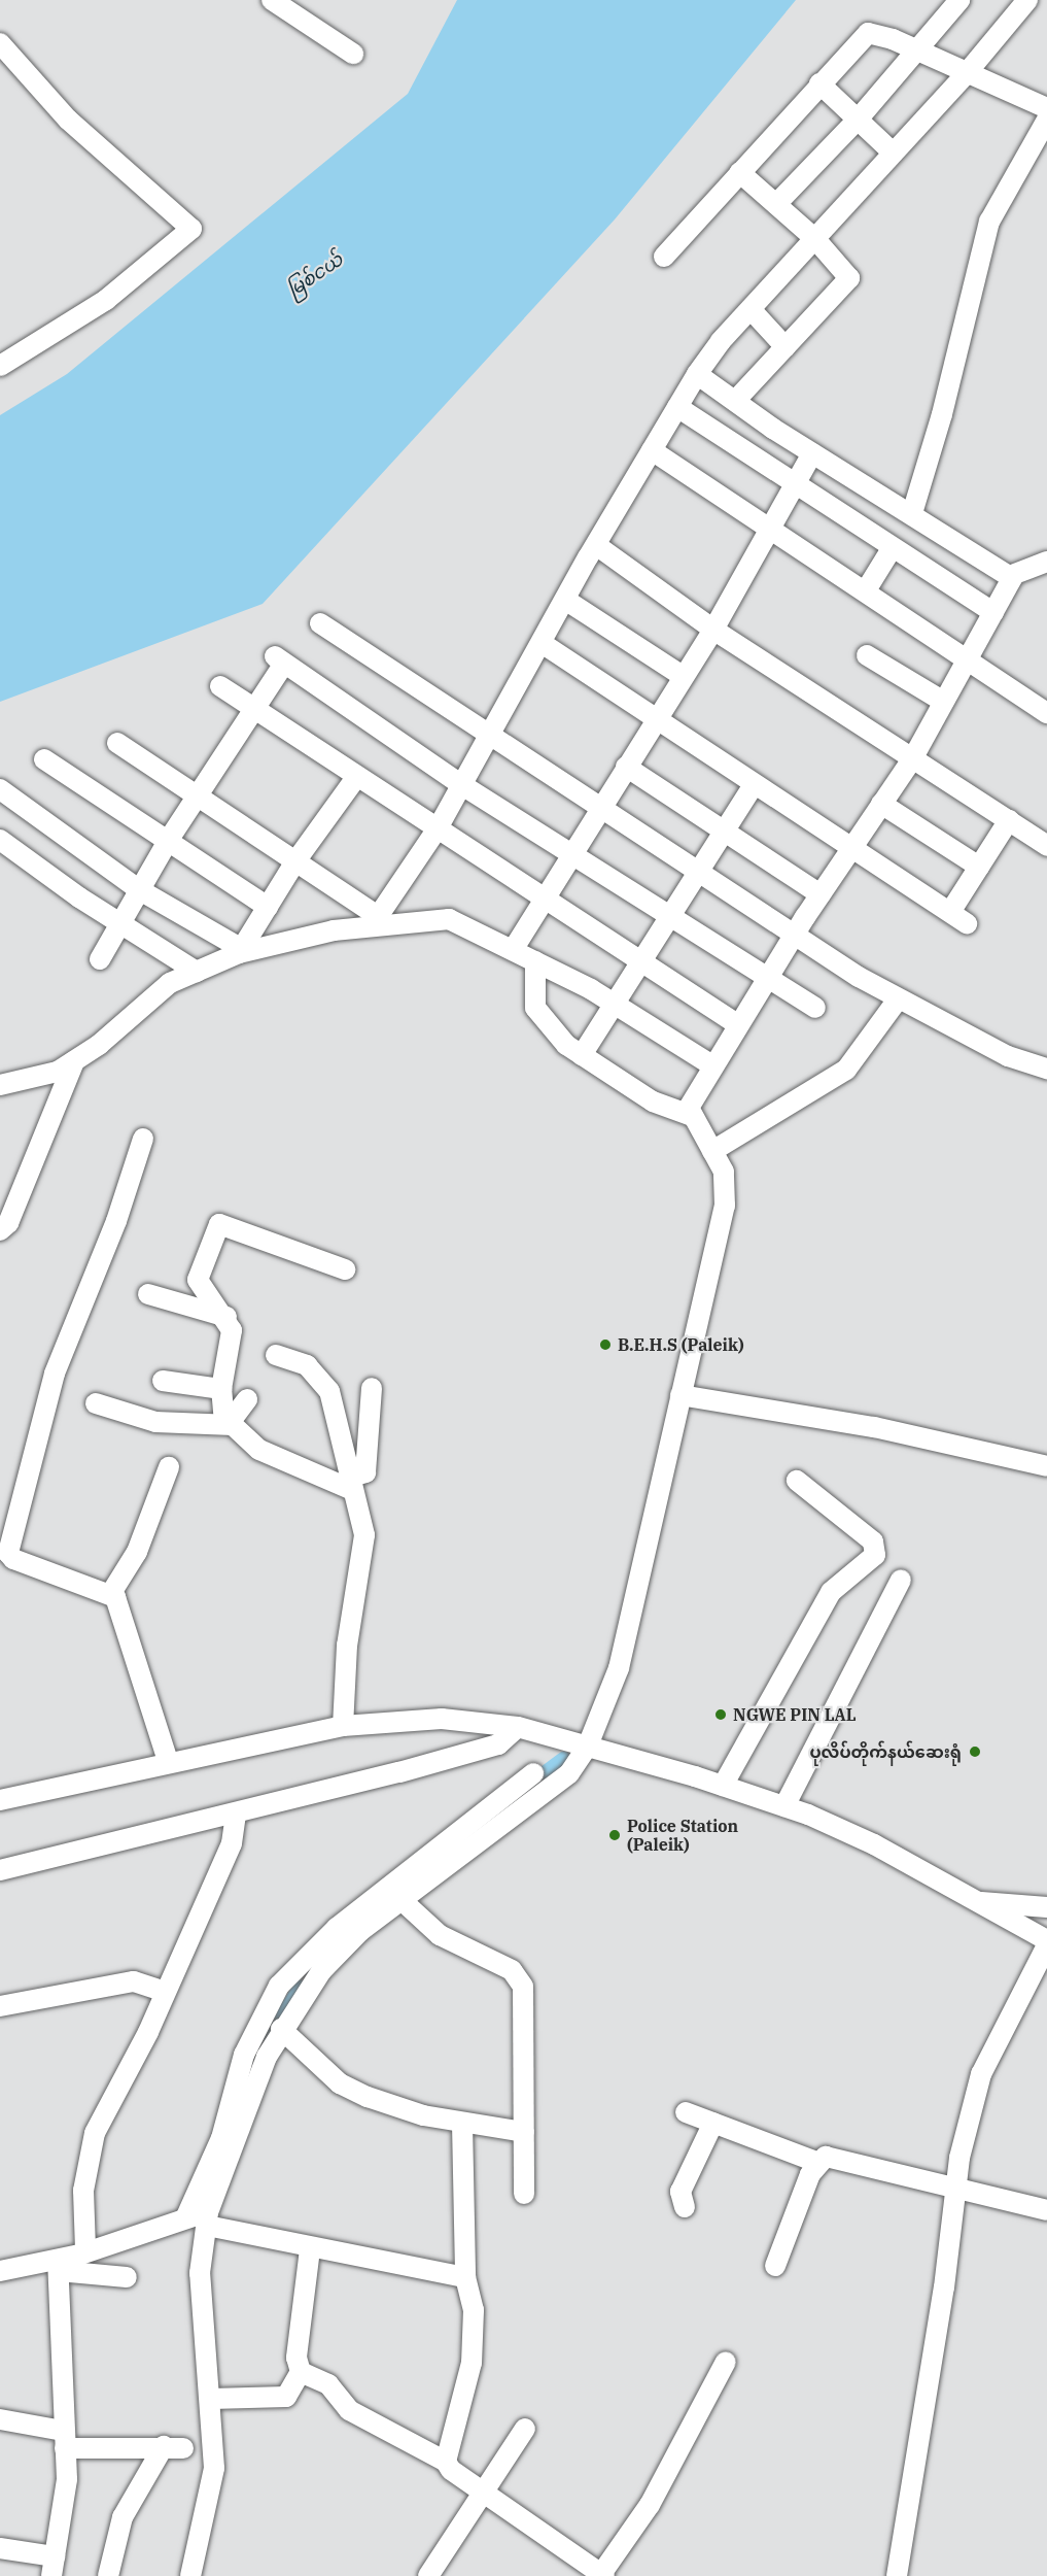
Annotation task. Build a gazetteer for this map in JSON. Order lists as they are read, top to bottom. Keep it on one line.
{"water":["မြစ်ငယ်"],"places":["B.E.H.S (Paleik)","NGWE PIN LAL","ပုလိပ်တိုက်နယ်ဆေးရုံ","Police Station (Paleik)"]}
